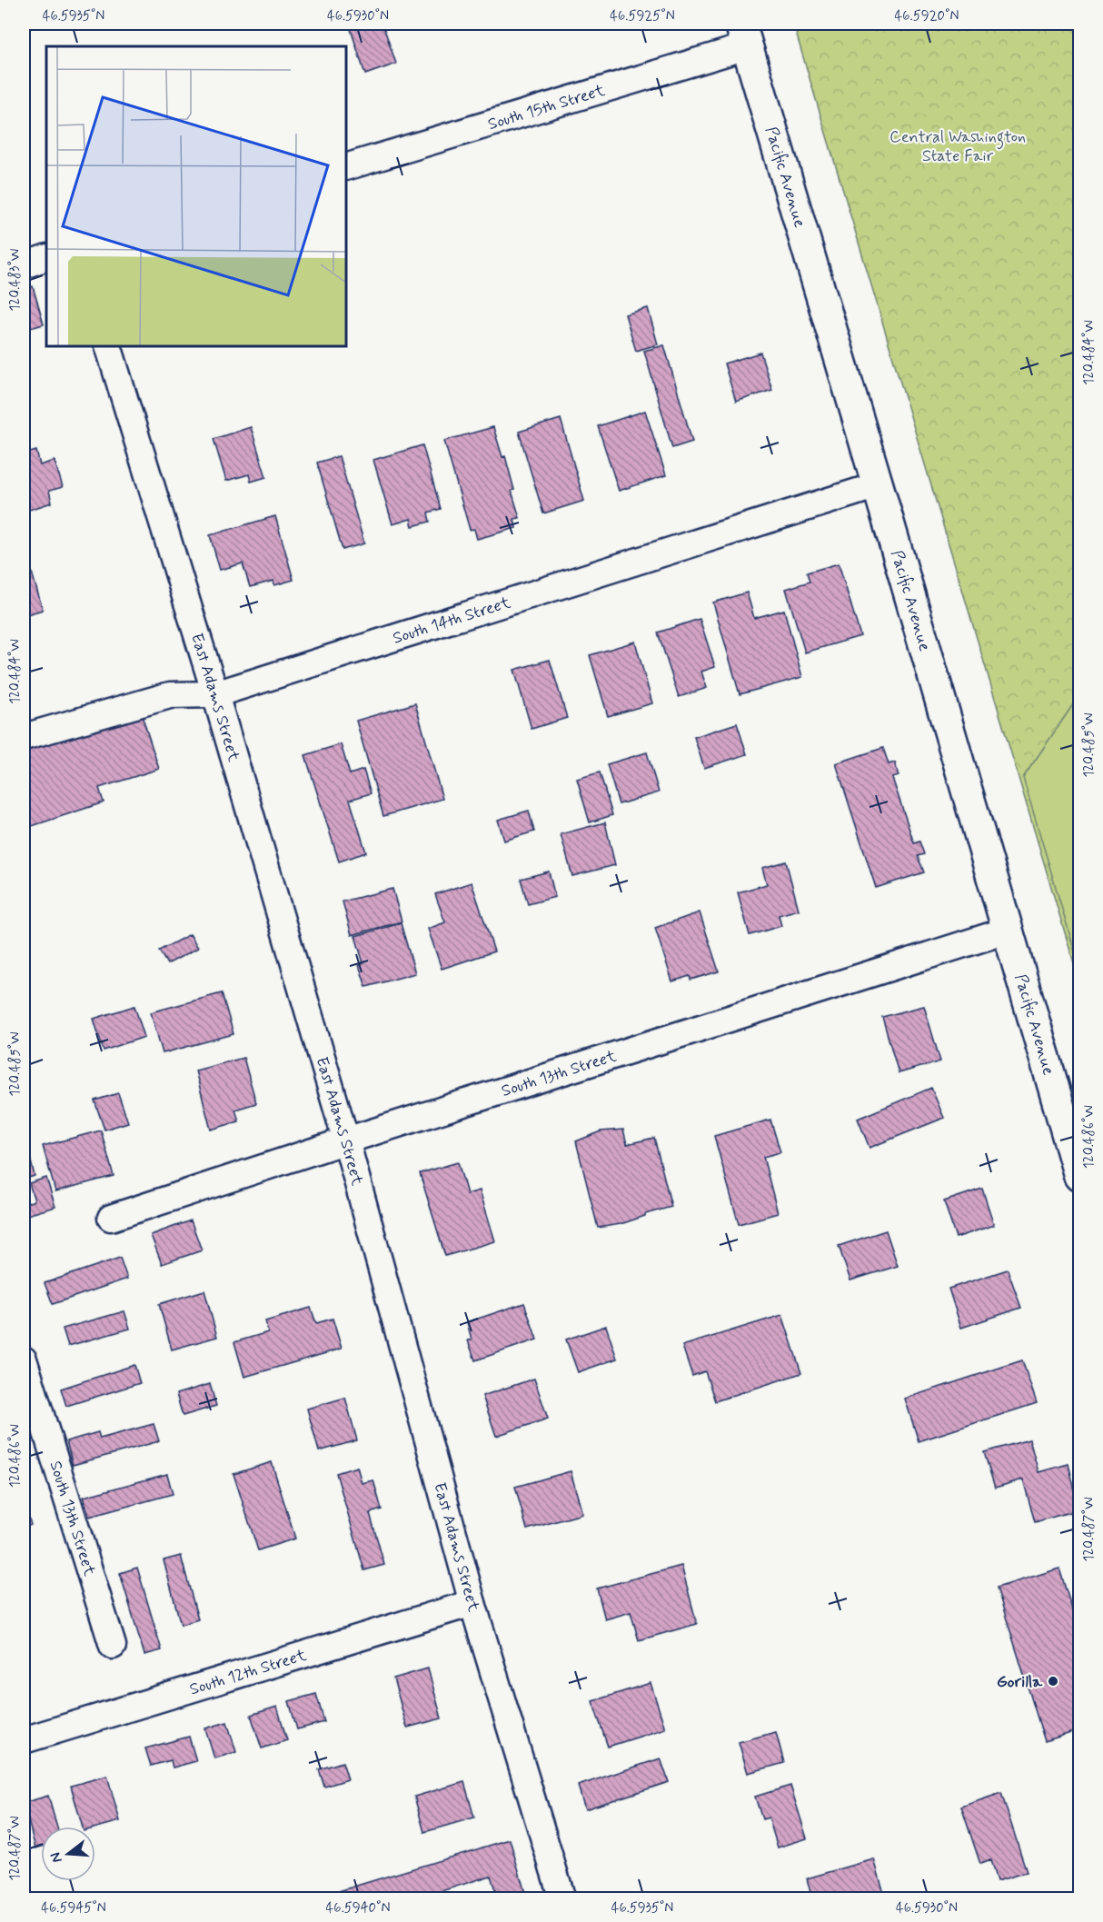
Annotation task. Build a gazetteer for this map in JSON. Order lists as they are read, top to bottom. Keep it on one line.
{"streets":{"street":["South 15th Street","Pacific Avenue","South 14th Street","East Adams Street","South 13th Street","South 12th Street"]},"crossings":[["South 15th Street","Pacific Avenue"],["Pacific Avenue","South 14th Street"],["Pacific Avenue","South 13th Street"],["South 14th Street","East Adams Street"],["East Adams Street","South 13th Street"],["East Adams Street","South 12th Street"]],"parks":["Central Washington State Fair"],"places":["Gorilla"],"north":"left","coordinates":["46.5935°N","46.5930°N","46.5925°N","46.5920°N","120.483°W","120.484°W","120.485°W","120.486°W","120.487°W","46.5945°N","46.5940°N"]}
